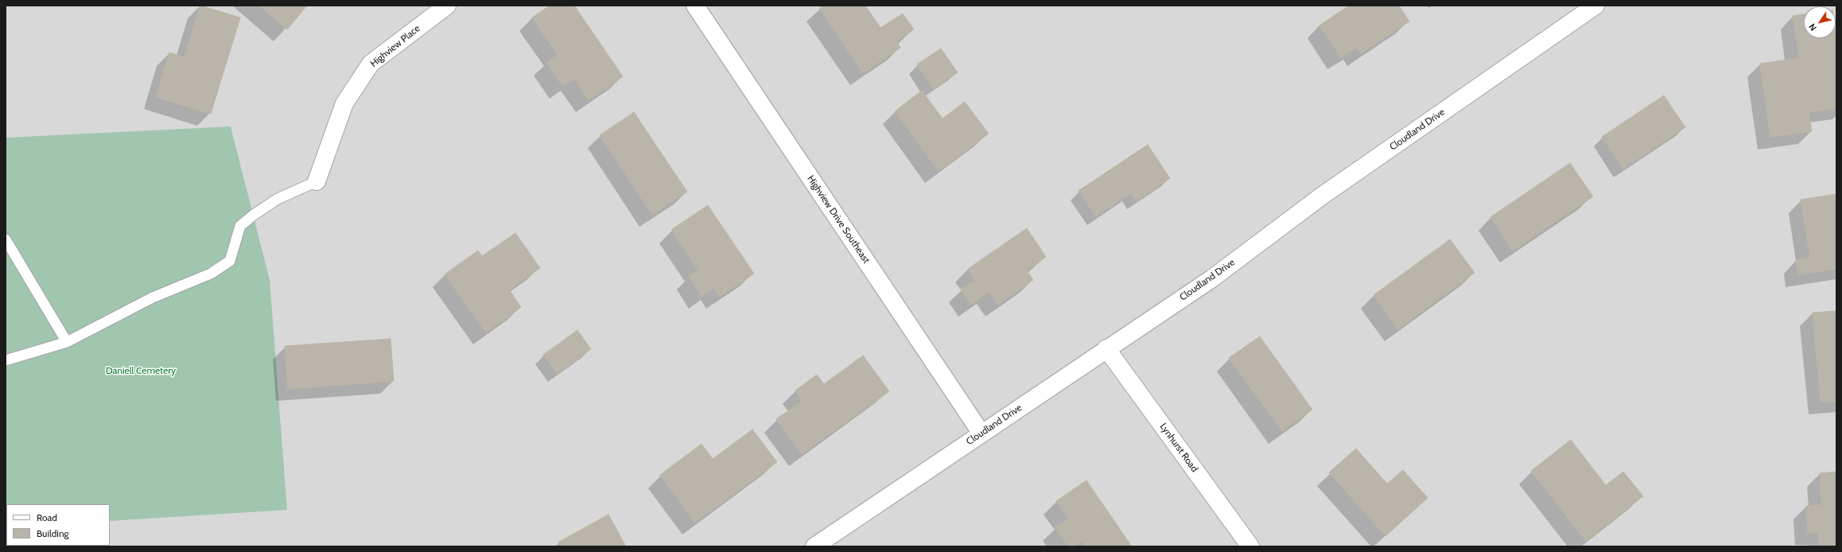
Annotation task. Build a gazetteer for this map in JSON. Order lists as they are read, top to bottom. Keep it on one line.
{"streets":{"street":["Highview Place","Cloudland Drive","Highview Drive Southeast","Lynhurst Road"]},"crossings":[["Cloudland Drive","Highview Drive Southeast"],["Cloudland Drive","Lynhurst Road"]],"parks":["Daniell Cemetery"],"legend":["Road","Building"],"north":"bottom left"}
